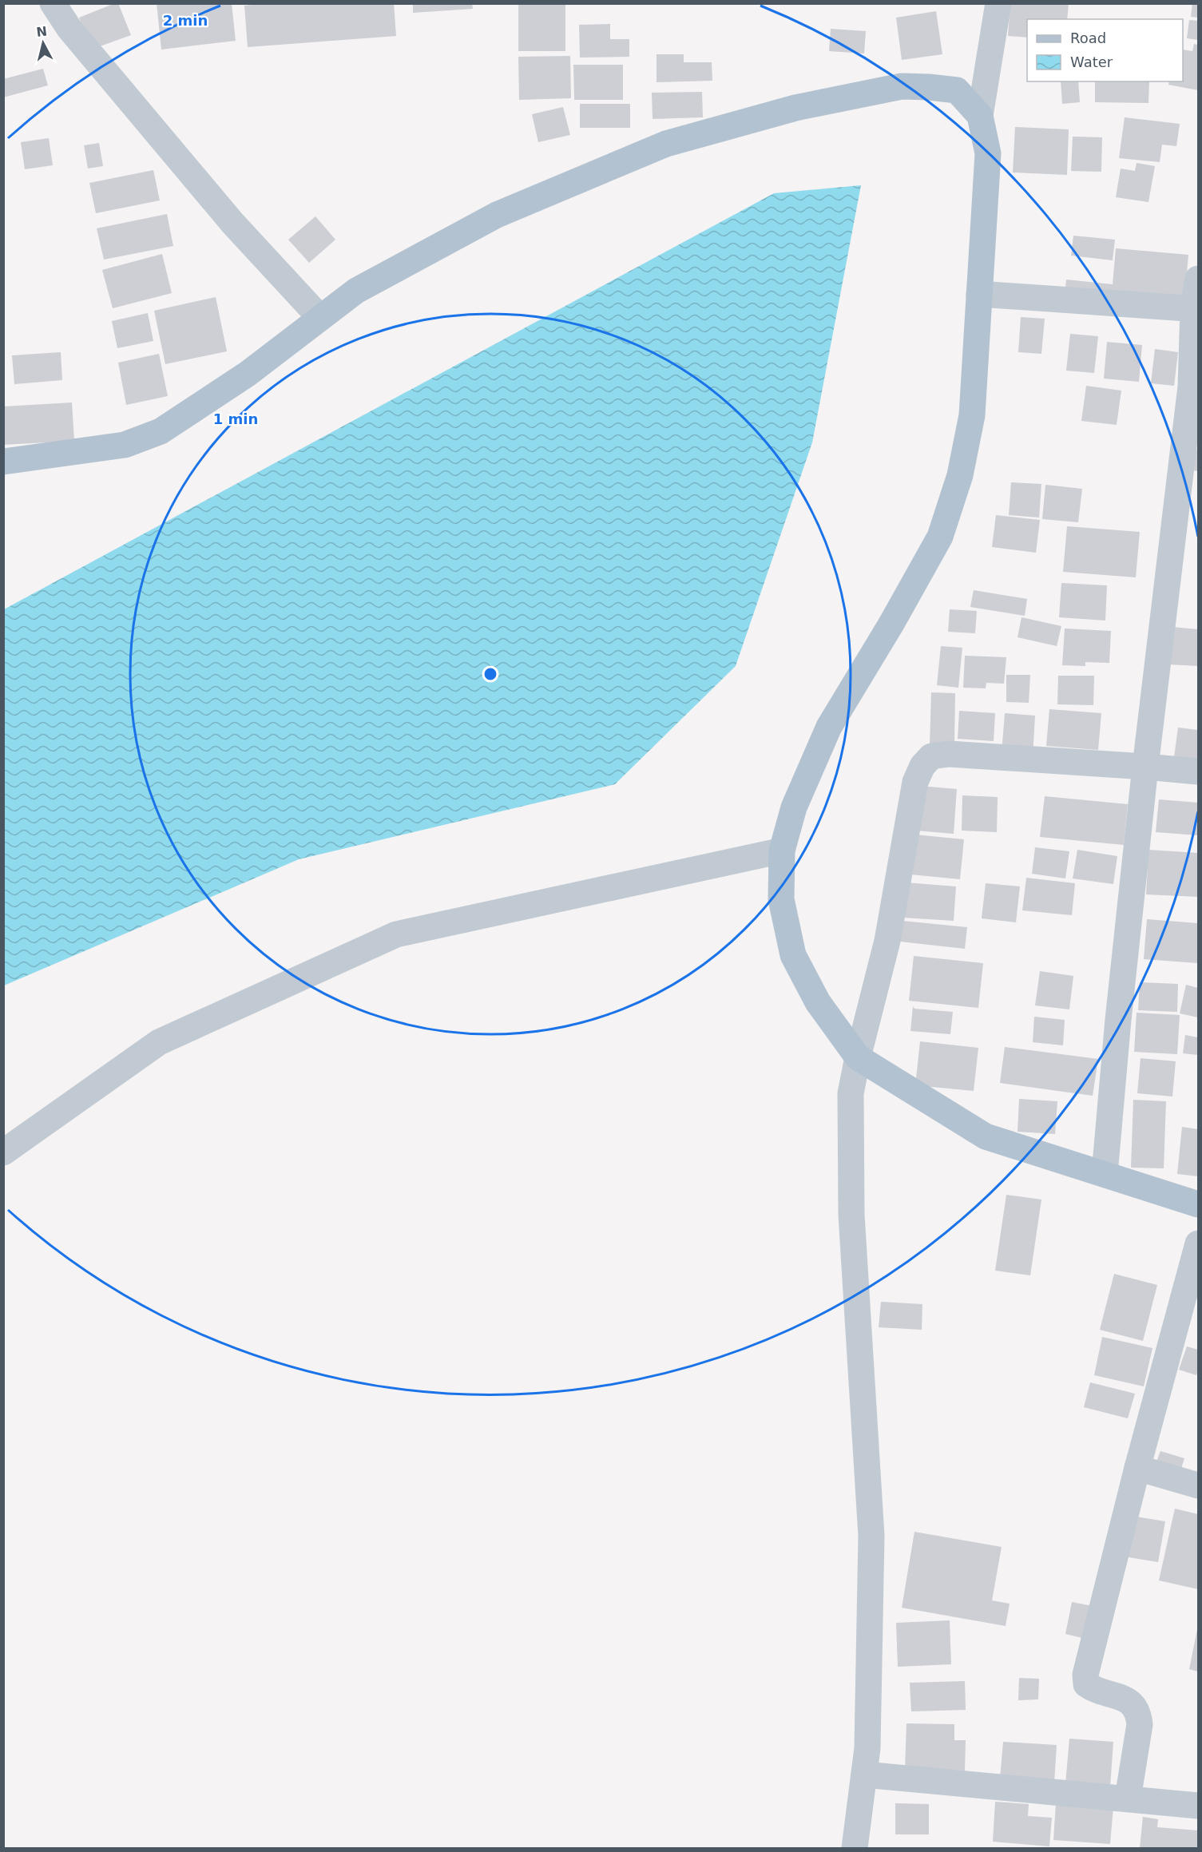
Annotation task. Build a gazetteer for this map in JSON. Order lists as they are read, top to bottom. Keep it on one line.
{"legend":["Road","Water"],"north":"top","rings":["2 min","1 min"]}
